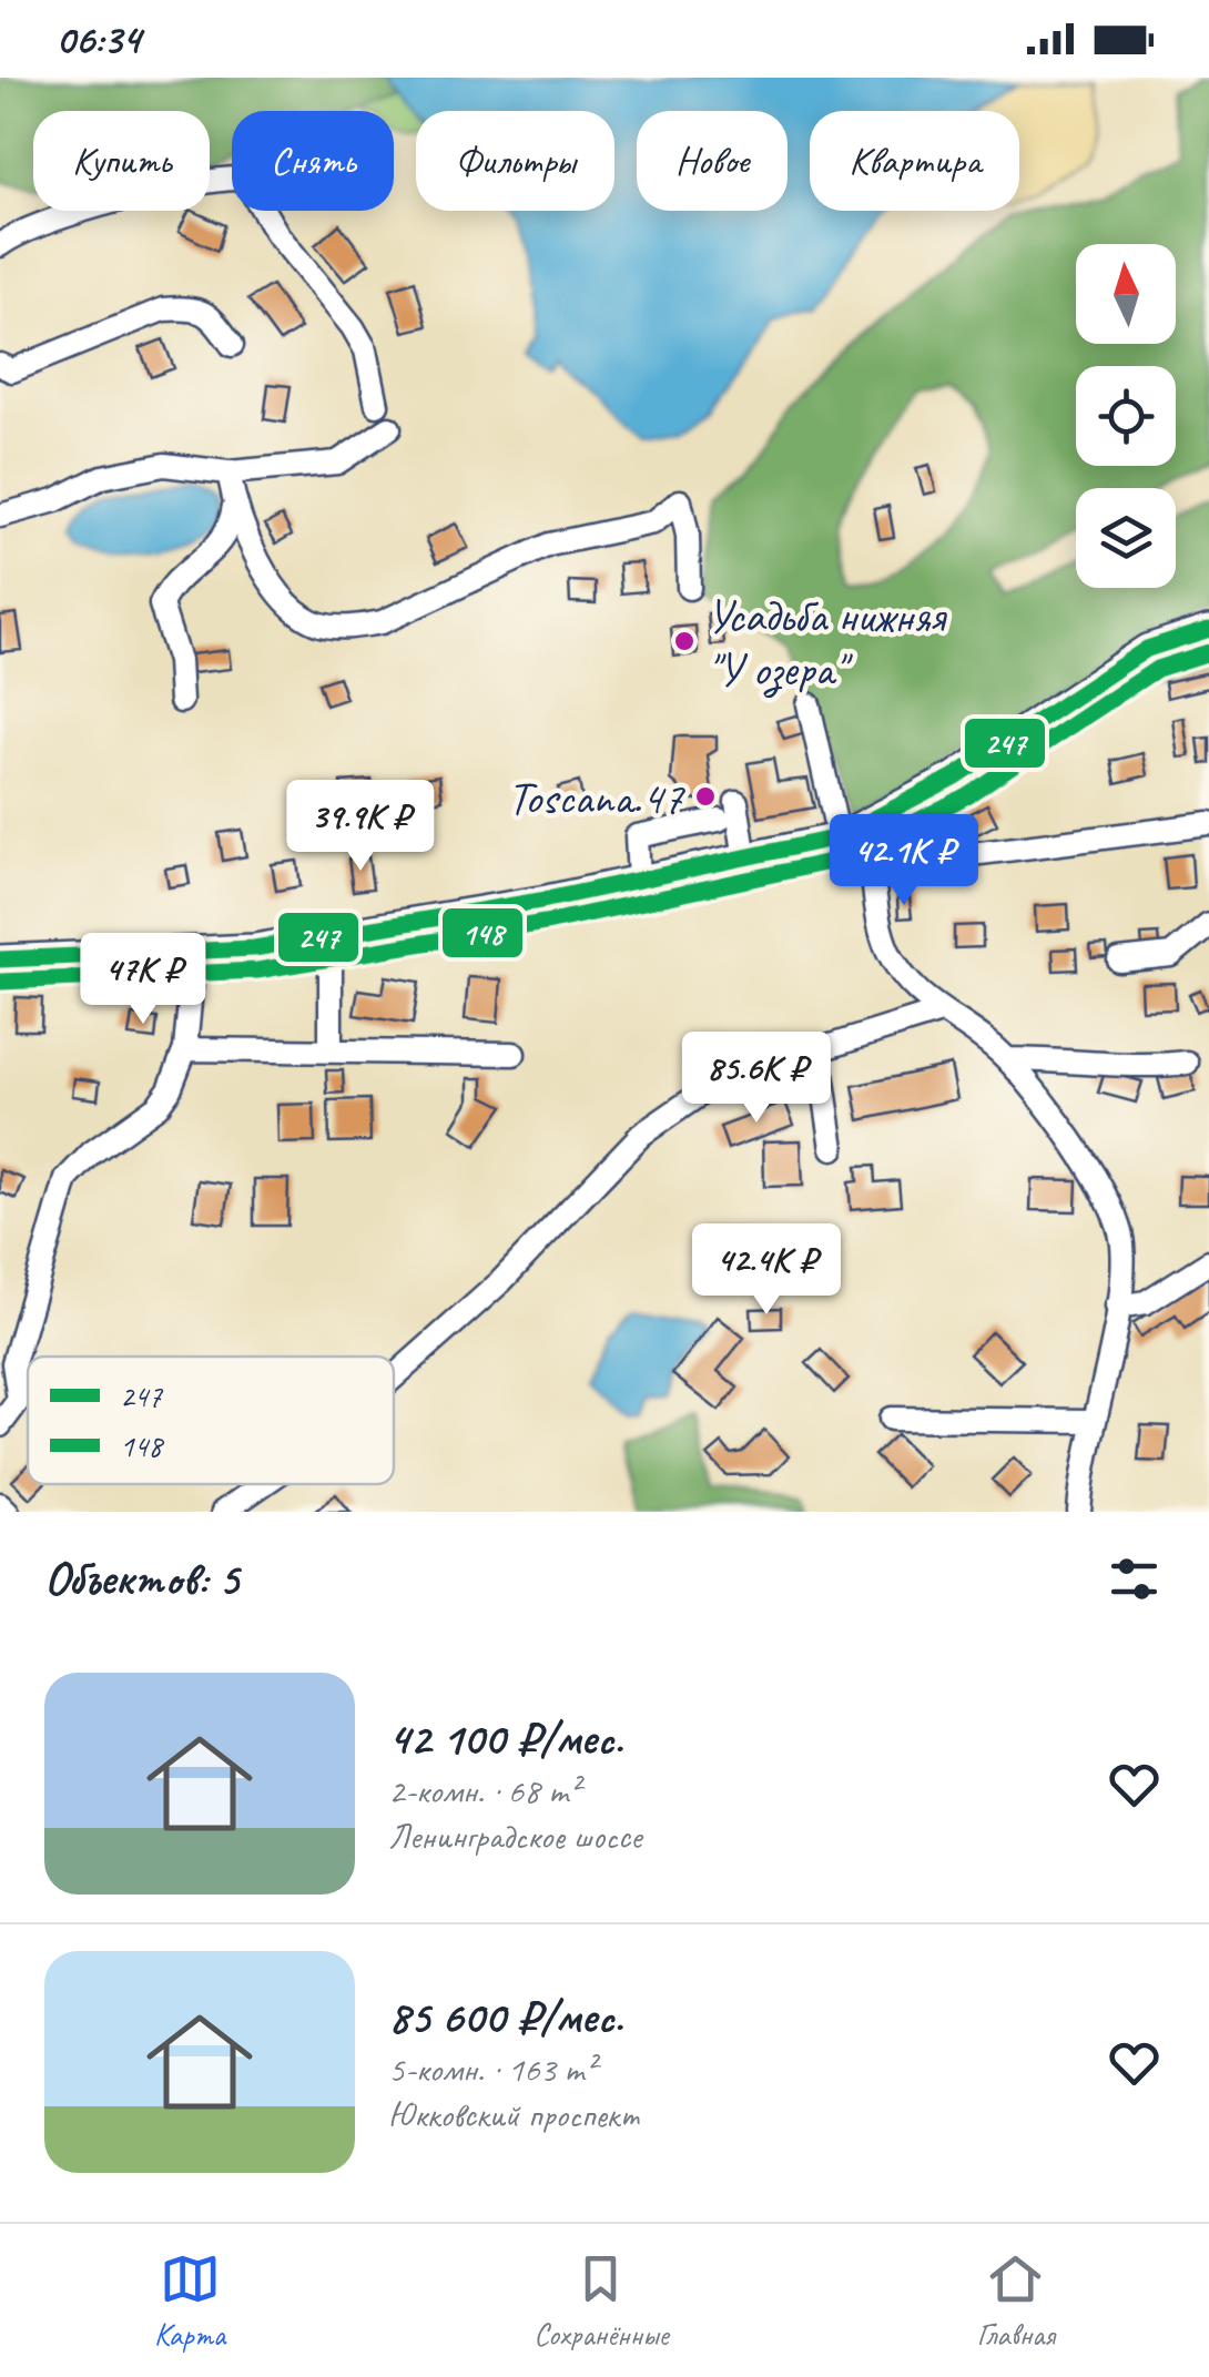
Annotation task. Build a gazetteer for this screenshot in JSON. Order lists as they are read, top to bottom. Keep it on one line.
{"places":["Усадьба нижняя \"У озера\"","Toscana.47"],"lines":["transit line 247","transit line 148"],"legend":["247","148"],"north":"top","page":{"status":"06:34","chip":["Купить","Снять","Фильтры","Новое","Квартира"],"price":["39.9K ₽","42.1K ₽","47K ₽","85.6K ₽","42.4K ₽"],"heading":"Объектов: 5","list":[{"name":"42 100 ₽/мес.","note":"2-комн. · 68 m² · Ленинградское шоссе"},{"name":"85 600 ₽/мес.","note":"5-комн. · 163 m² · Юкковский проспект"}],"tabs":["Карта","Сохранённые","Главная"]}}
